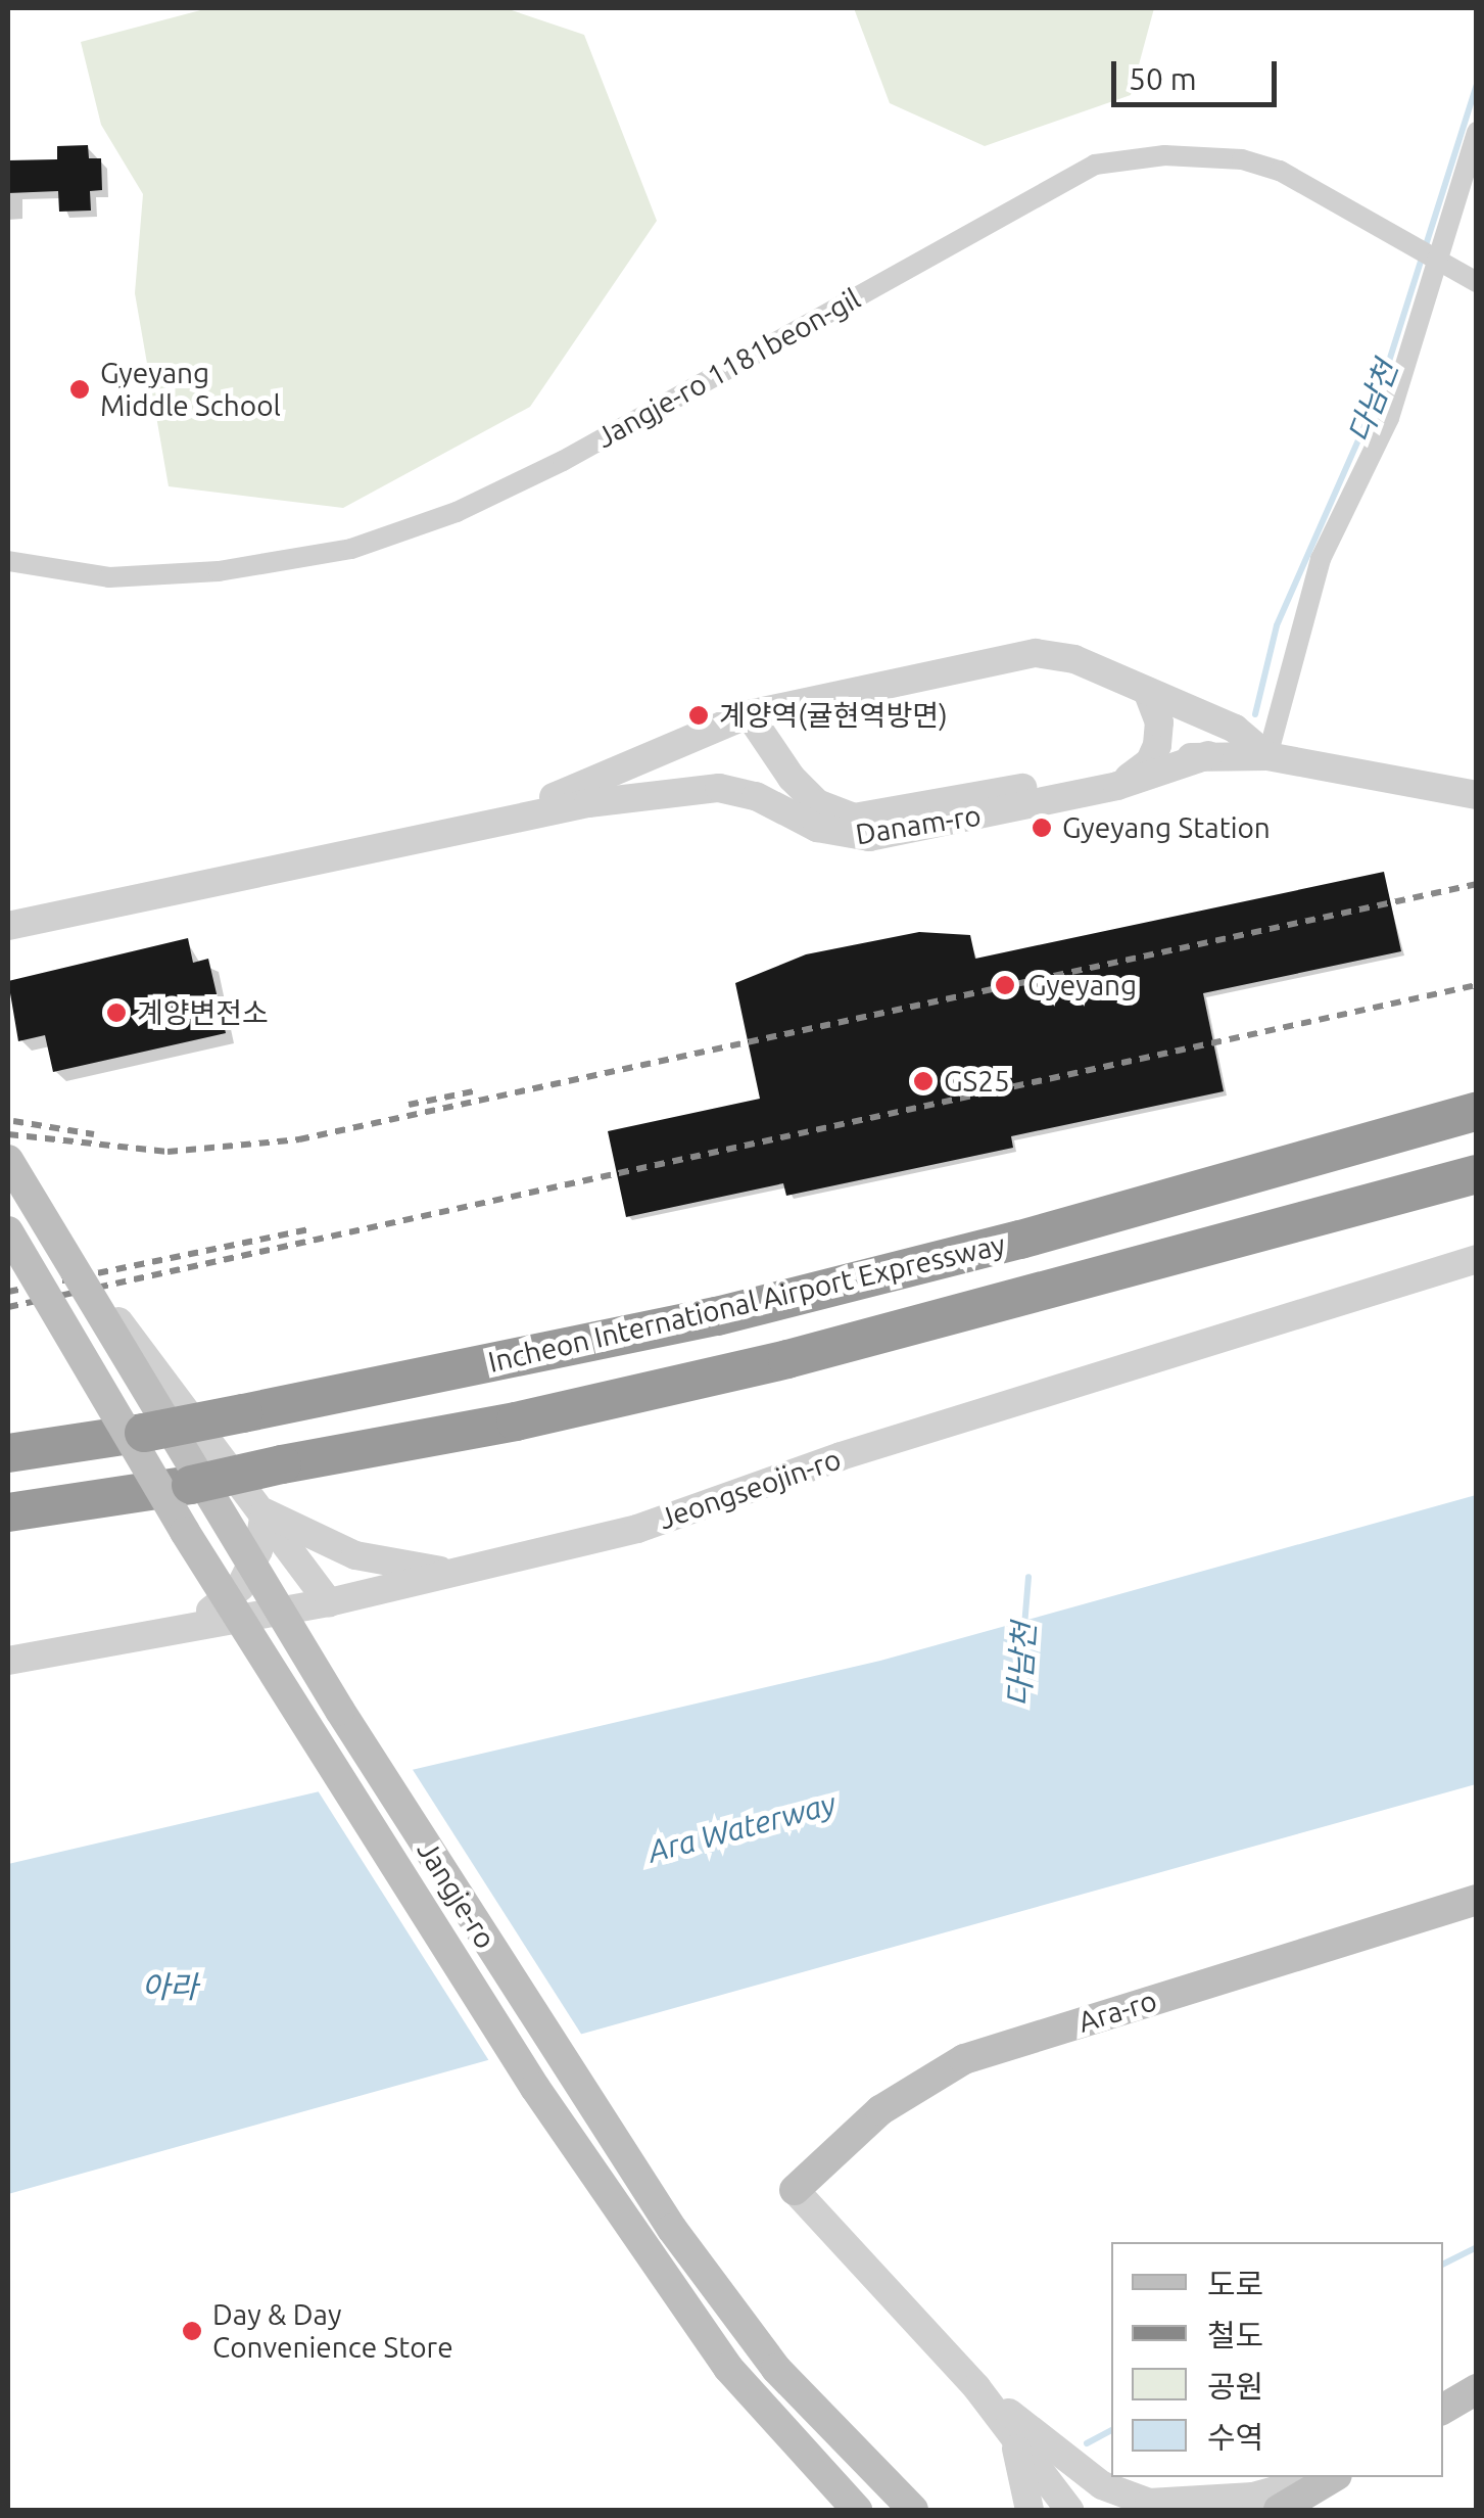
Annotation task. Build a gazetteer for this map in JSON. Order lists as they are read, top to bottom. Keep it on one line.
{"streets":{"highway":["Incheon International Airport Expressway"],"main road":["Jangje-ro","Ara-ro"],"street":["Jangje-ro 1181beon-gil","Danam-ro","Jeongseojin-ro"]},"water":["다남천","Ara Waterway","아라"],"places":["Gyeyang Middle School","계양역(귤현역방면)","Gyeyang Station","Gyeyang","계양변전소","GS25","Day & Day Convenience Store"],"legend":["도로","철도","공원","수역"],"scale_bar":"50 m"}
